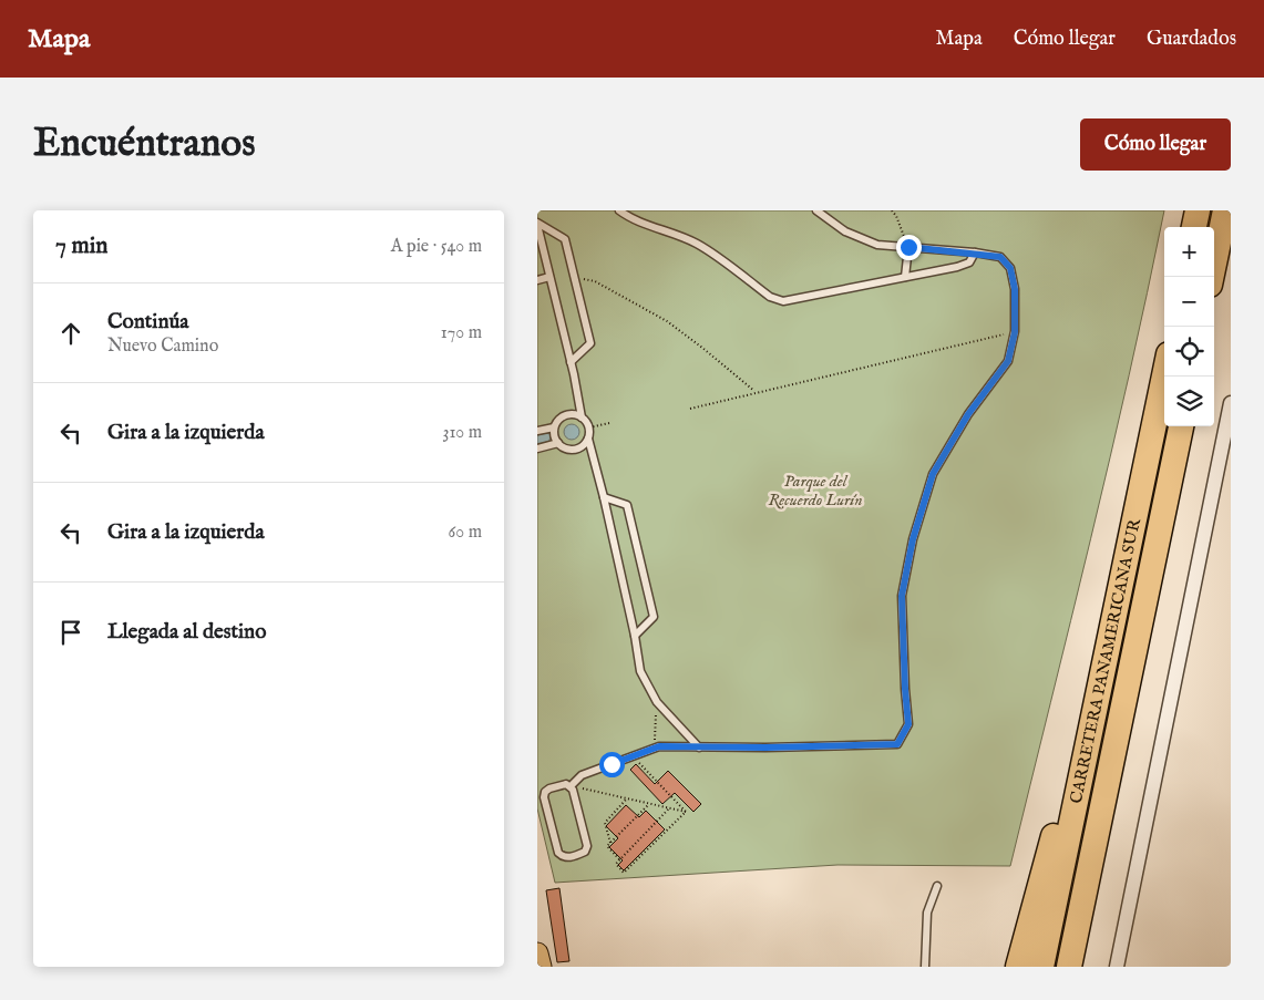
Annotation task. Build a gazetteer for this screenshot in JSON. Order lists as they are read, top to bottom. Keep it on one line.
{"streets":{"highway":["CARRETERA PANAMERICANA SUR"]},"parks":["Parque del Recuerdo Lurín"],"page":{"header":"Mapa","nav":["Mapa","Cómo llegar","Guardados"],"buttons":"Cómo llegar","title":"Encuéntranos","heading":["7 min","A pie · 540 m"],"map_buttons":["+","−"],"list":[["Continúa","Nuevo Camino","170 m"],["Gira a la izquierda","310 m"],["Gira a la izquierda","60 m"],"Llegada al destino"]}}
